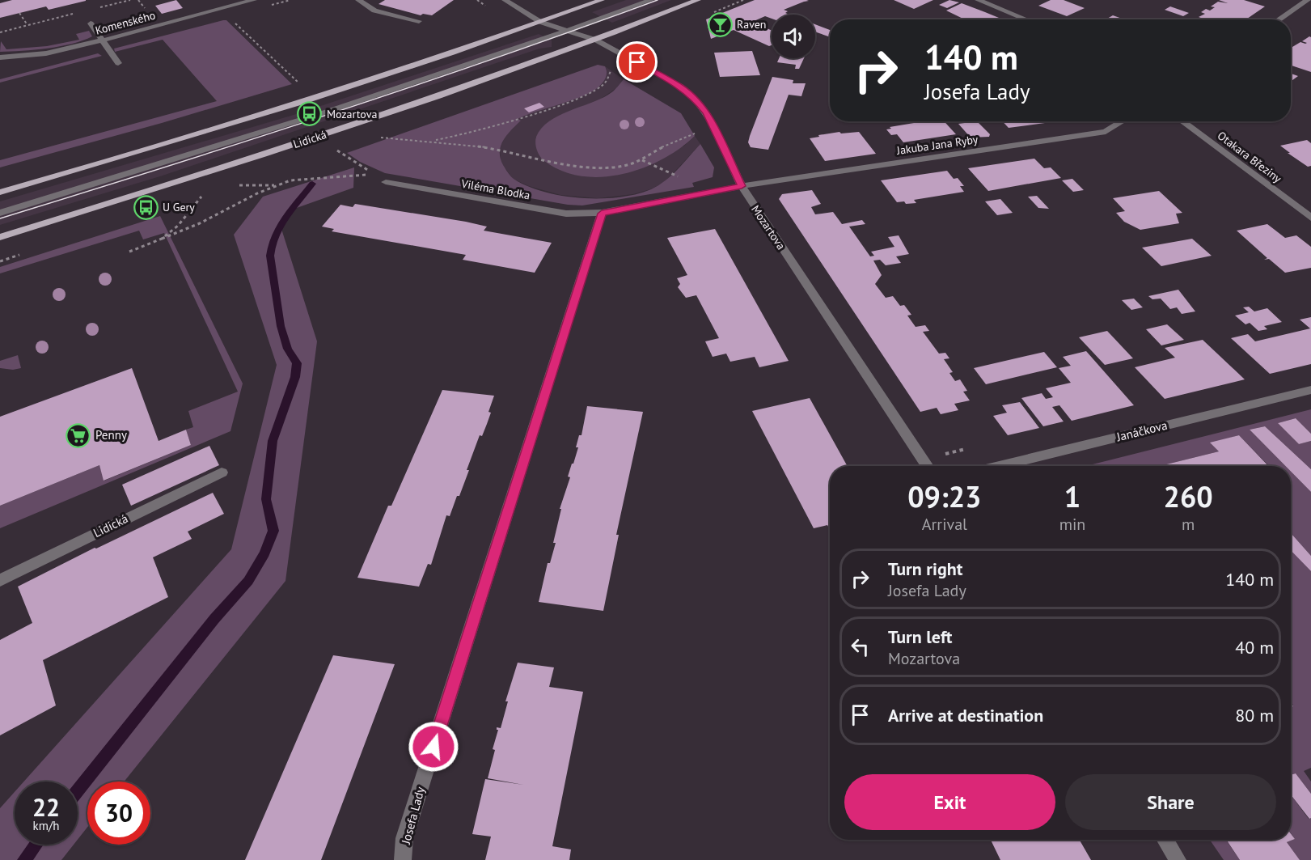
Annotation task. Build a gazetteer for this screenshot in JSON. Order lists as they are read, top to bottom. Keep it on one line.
{"streets":{"main road":["Lidická"],"street":["Komenského","Jakuba Jana Ryby","Otakara Březiny","Viléma Blodka","Mozartova","Janáčkova","Josefa Lady"]},"crossings":[["Lidická","Mozartova"],["Jakuba Jana Ryby","Mozartova"],["Viléma Blodka","Josefa Lady"]],"places":{"bar":["Raven"],"bus stop":["Mozartova","U Gery"],"supermarket":["Penny"]},"page":{"turn":["140 m","Josefa Lady"],"eta":["09:23","Arrival","1","min","260","m"],"list":[{"name":"Turn right","note":"Josefa Lady","value":"140 m"},{"name":"Turn left","note":"Mozartova","value":"40 m"},{"name":"Arrive at destination","value":"80 m"}],"buttons":["Exit","Share"],"speed":"22 km/h","limit":"30"}}
